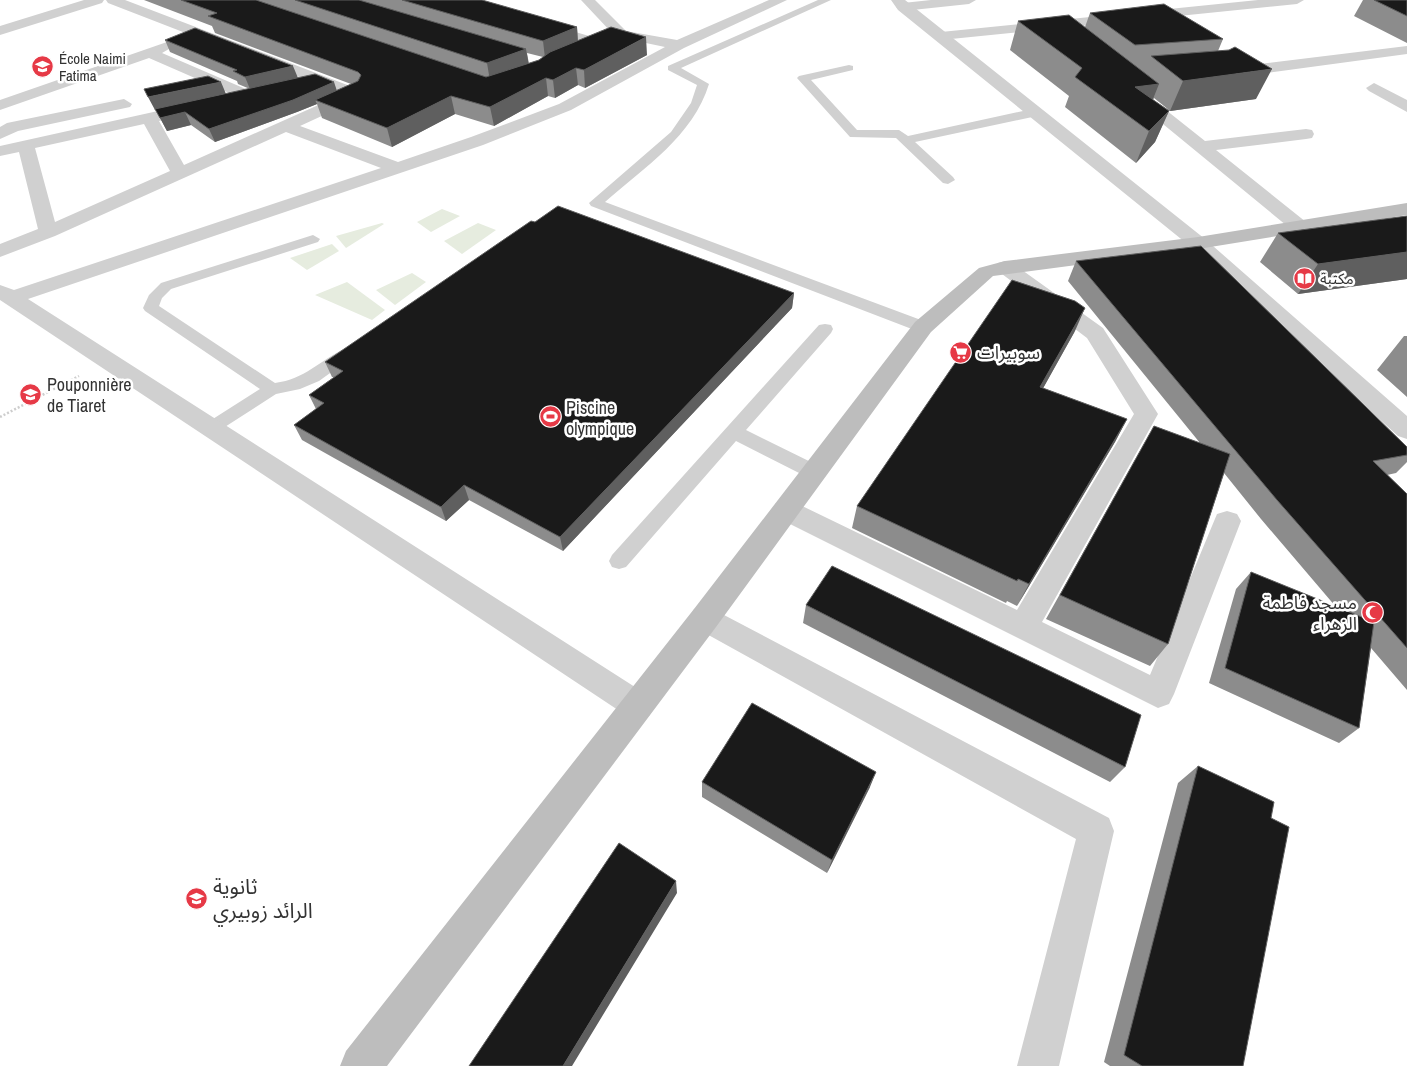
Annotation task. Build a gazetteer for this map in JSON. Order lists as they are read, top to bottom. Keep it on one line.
{"places":{"school or university":["École Naimi Fatima","Pouponnière de Tiaret","ثانوية الرائد زوبيري"],"library":["مكتبة"],"supermarket":["سوبيرات"],"sports":["Piscine olympique"],"mosque":["مسجد فاطمة الزهراء"]}}
